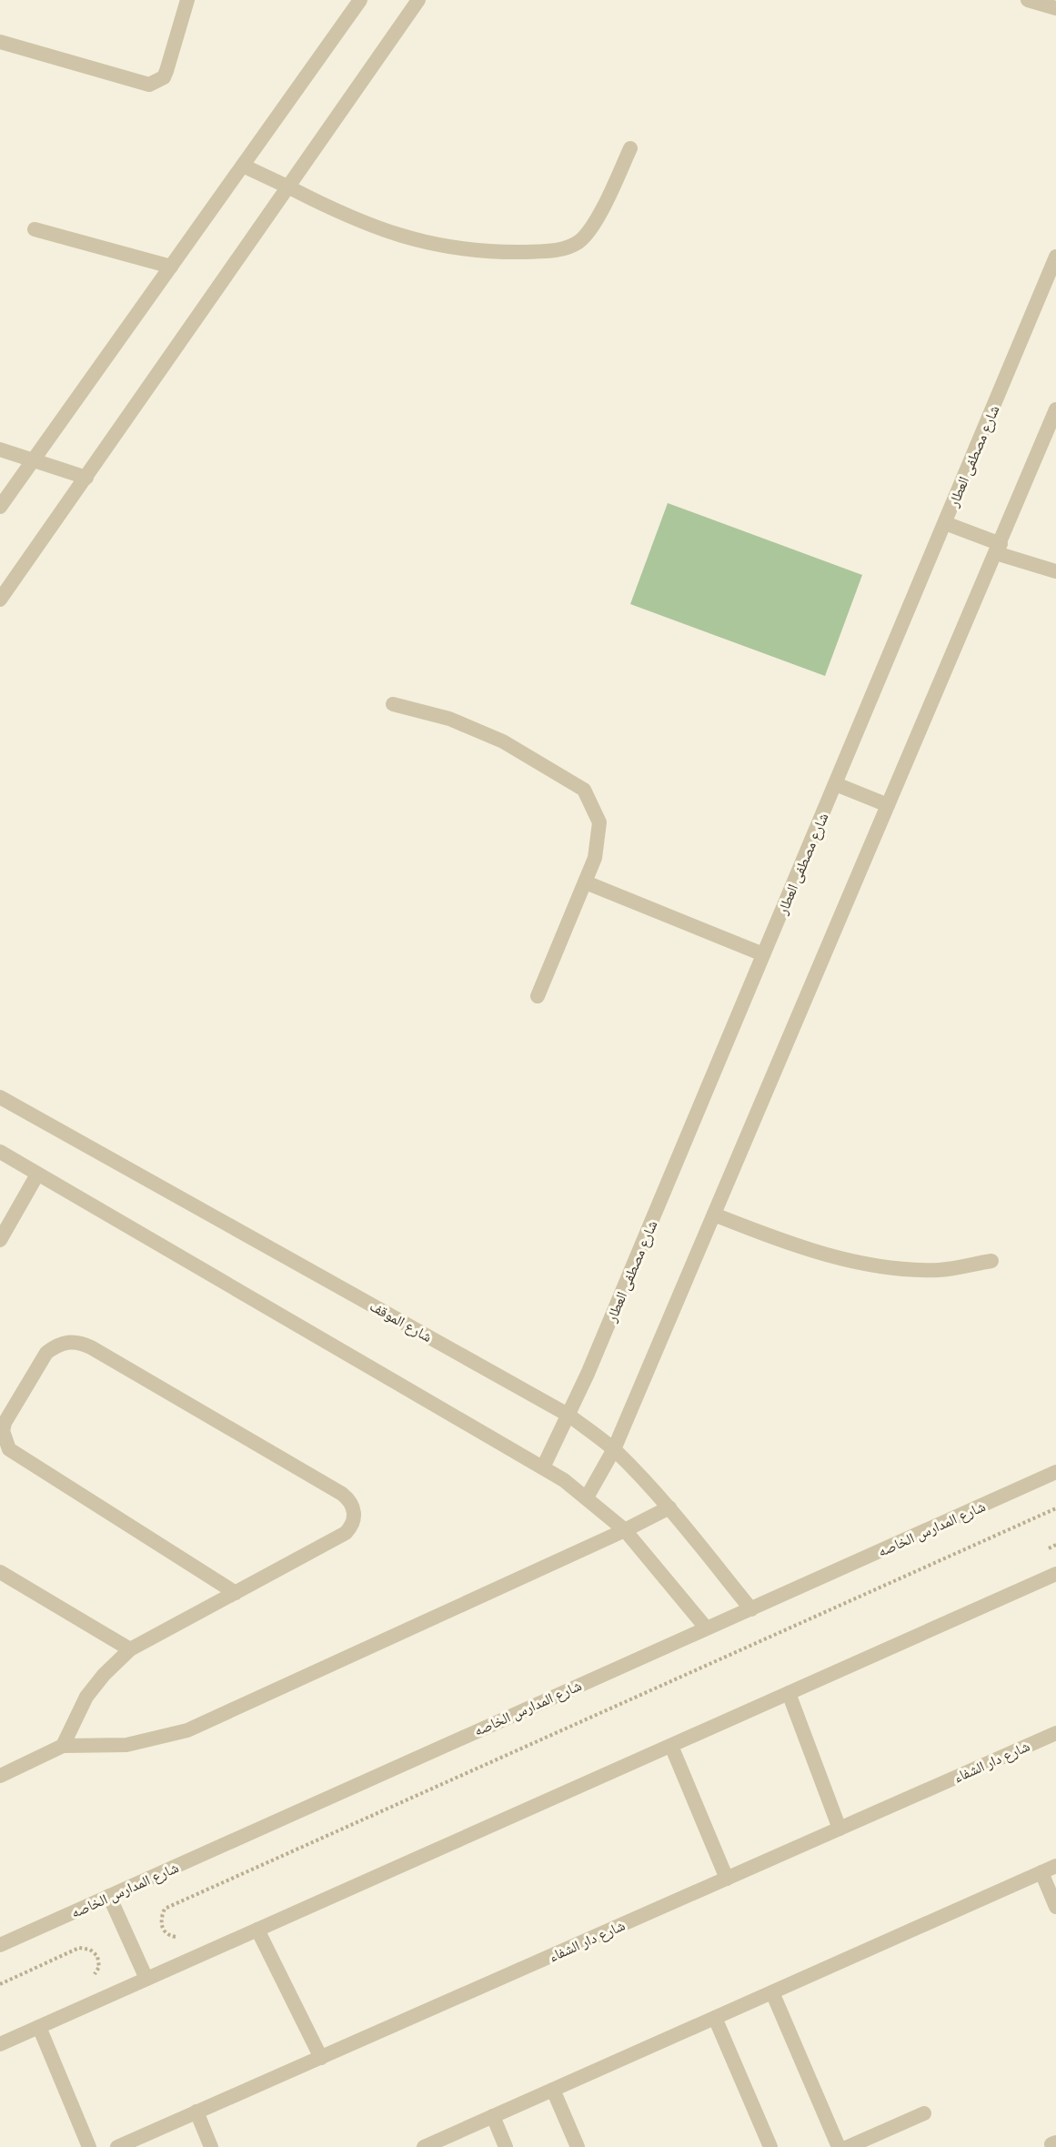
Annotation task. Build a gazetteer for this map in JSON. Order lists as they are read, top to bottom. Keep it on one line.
{"streets":{"street":["شارع مصطفى العطار","شارع الموقف","شارع المدارس الخاصه","شارع دار الشفاء"]},"crossings":[["شارع مصطفى العطار","شارع الموقف"],["شارع الموقف","شارع المدارس الخاصه"]]}
